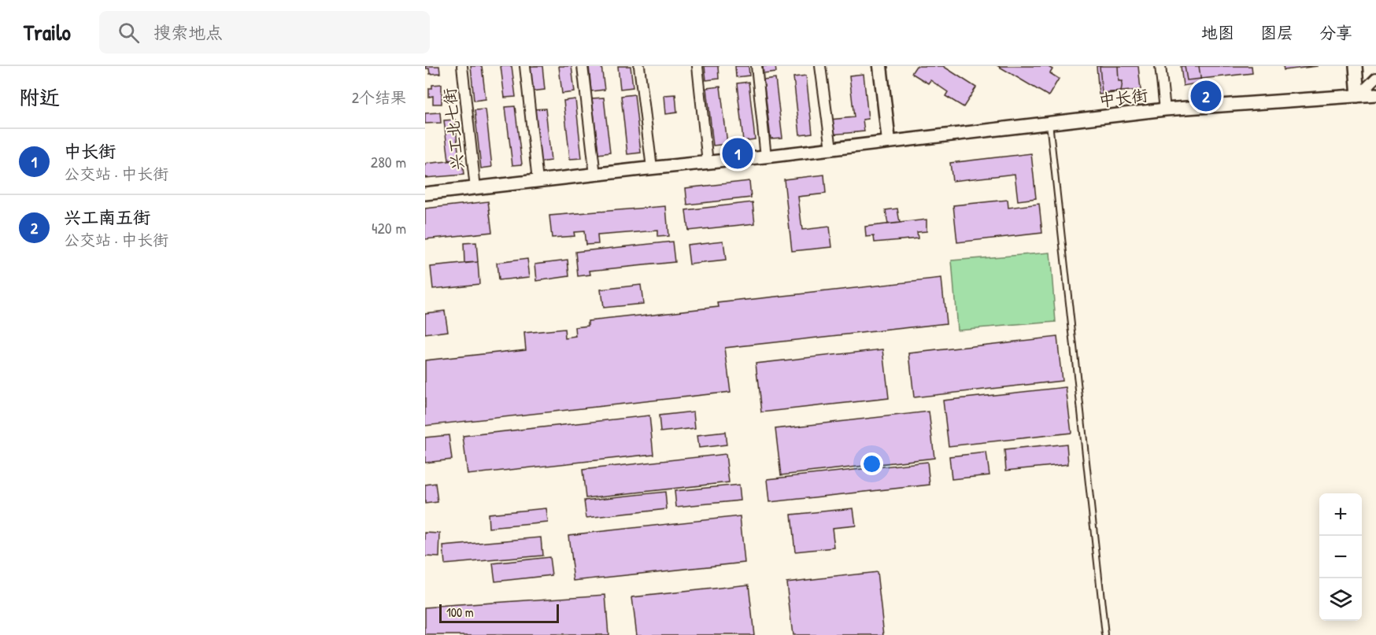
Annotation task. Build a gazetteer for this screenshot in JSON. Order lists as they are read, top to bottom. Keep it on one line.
{"streets":{"street":["中长街","兴工北七街"]},"crossings":[["中长街","兴工北七街"]],"scale_bar":"100 m","page":{"header":"Trailo","search":"搜索地点","nav":["地图","图层","分享"],"heading":["附近","2个结果"],"pins":["2","1"],"list":[{"mark":"1","name":"中长街","note":"公交站 · 中长街","value":"280 m"},{"mark":"2","name":"兴工南五街","note":"公交站 · 中长街","value":"420 m"}],"map_buttons":["+","−"],"scale":"100 m"}}
